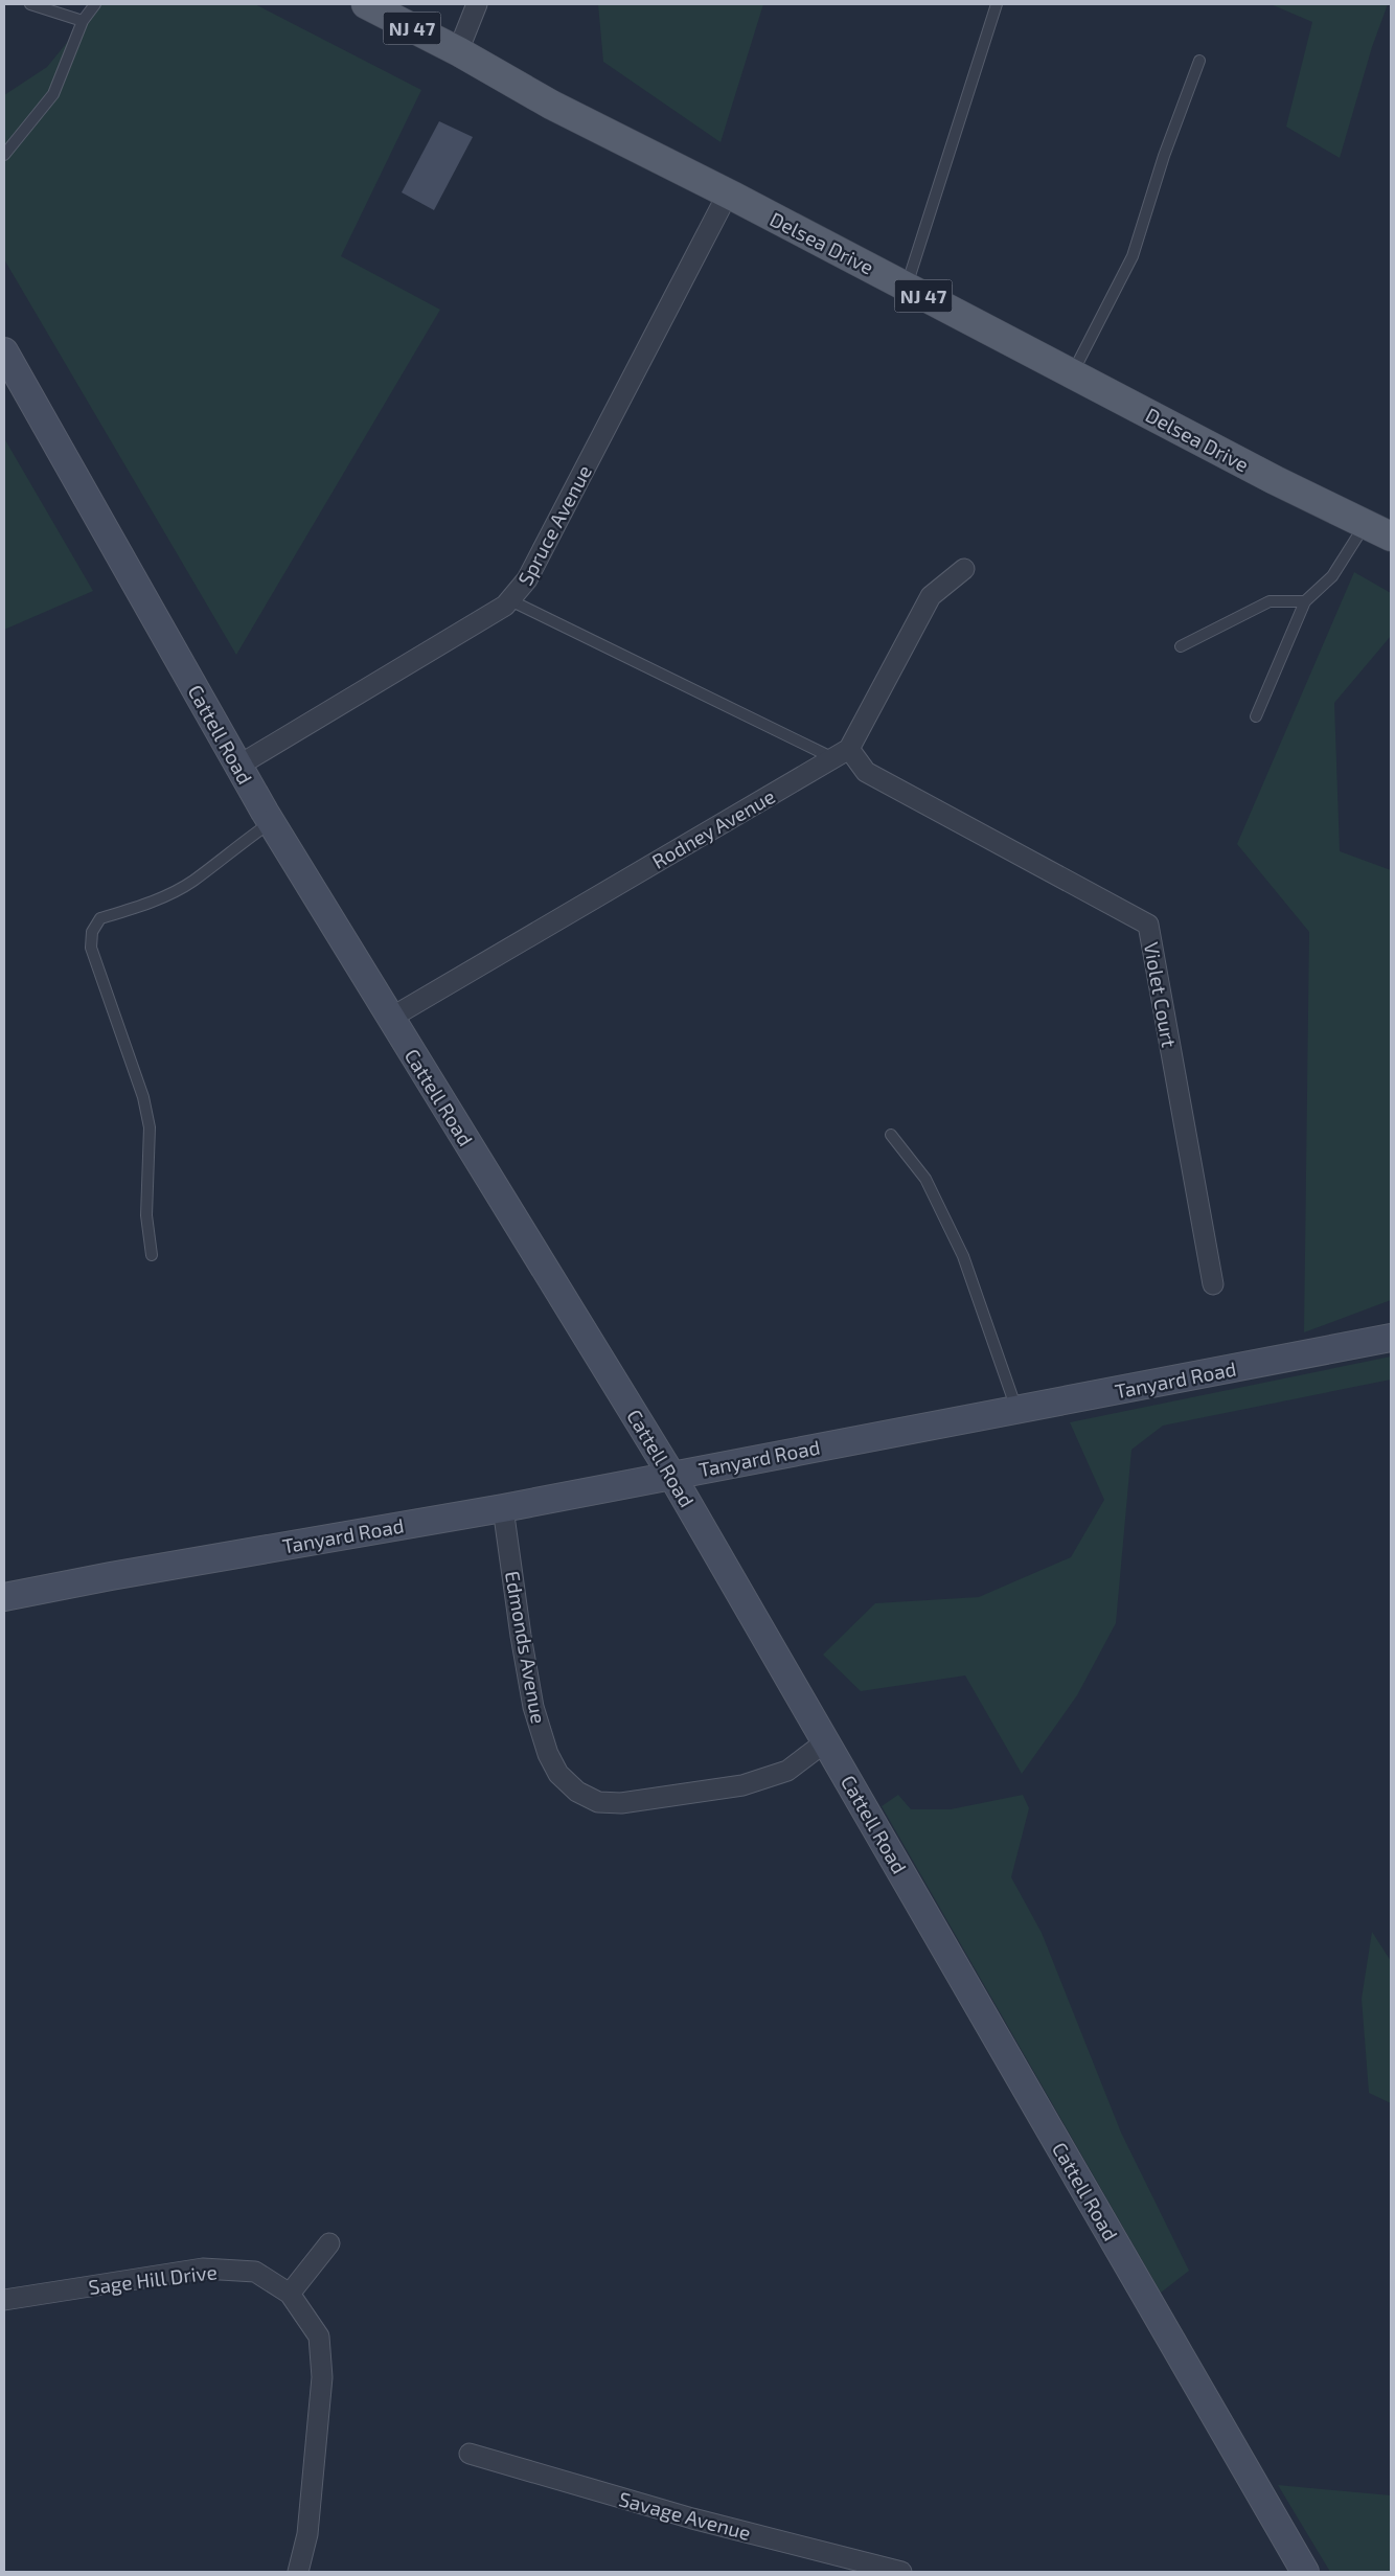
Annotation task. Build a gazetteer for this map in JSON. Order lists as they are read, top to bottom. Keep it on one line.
{"streets":{"main road":["NJ 47","Delsea Drive"],"street":["Spruce Avenue","Cattell Road","Rodney Avenue","Violet Court","Tanyard Road","Edmonds Avenue","Sage Hill Drive","Savage Avenue"]},"crossings":[["Delsea Drive","Spruce Avenue"],["Spruce Avenue","Cattell Road"],["Cattell Road","Rodney Avenue"],["Cattell Road","Tanyard Road"],["Cattell Road","Edmonds Avenue"],["Rodney Avenue","Violet Court"],["Tanyard Road","Edmonds Avenue"]]}
